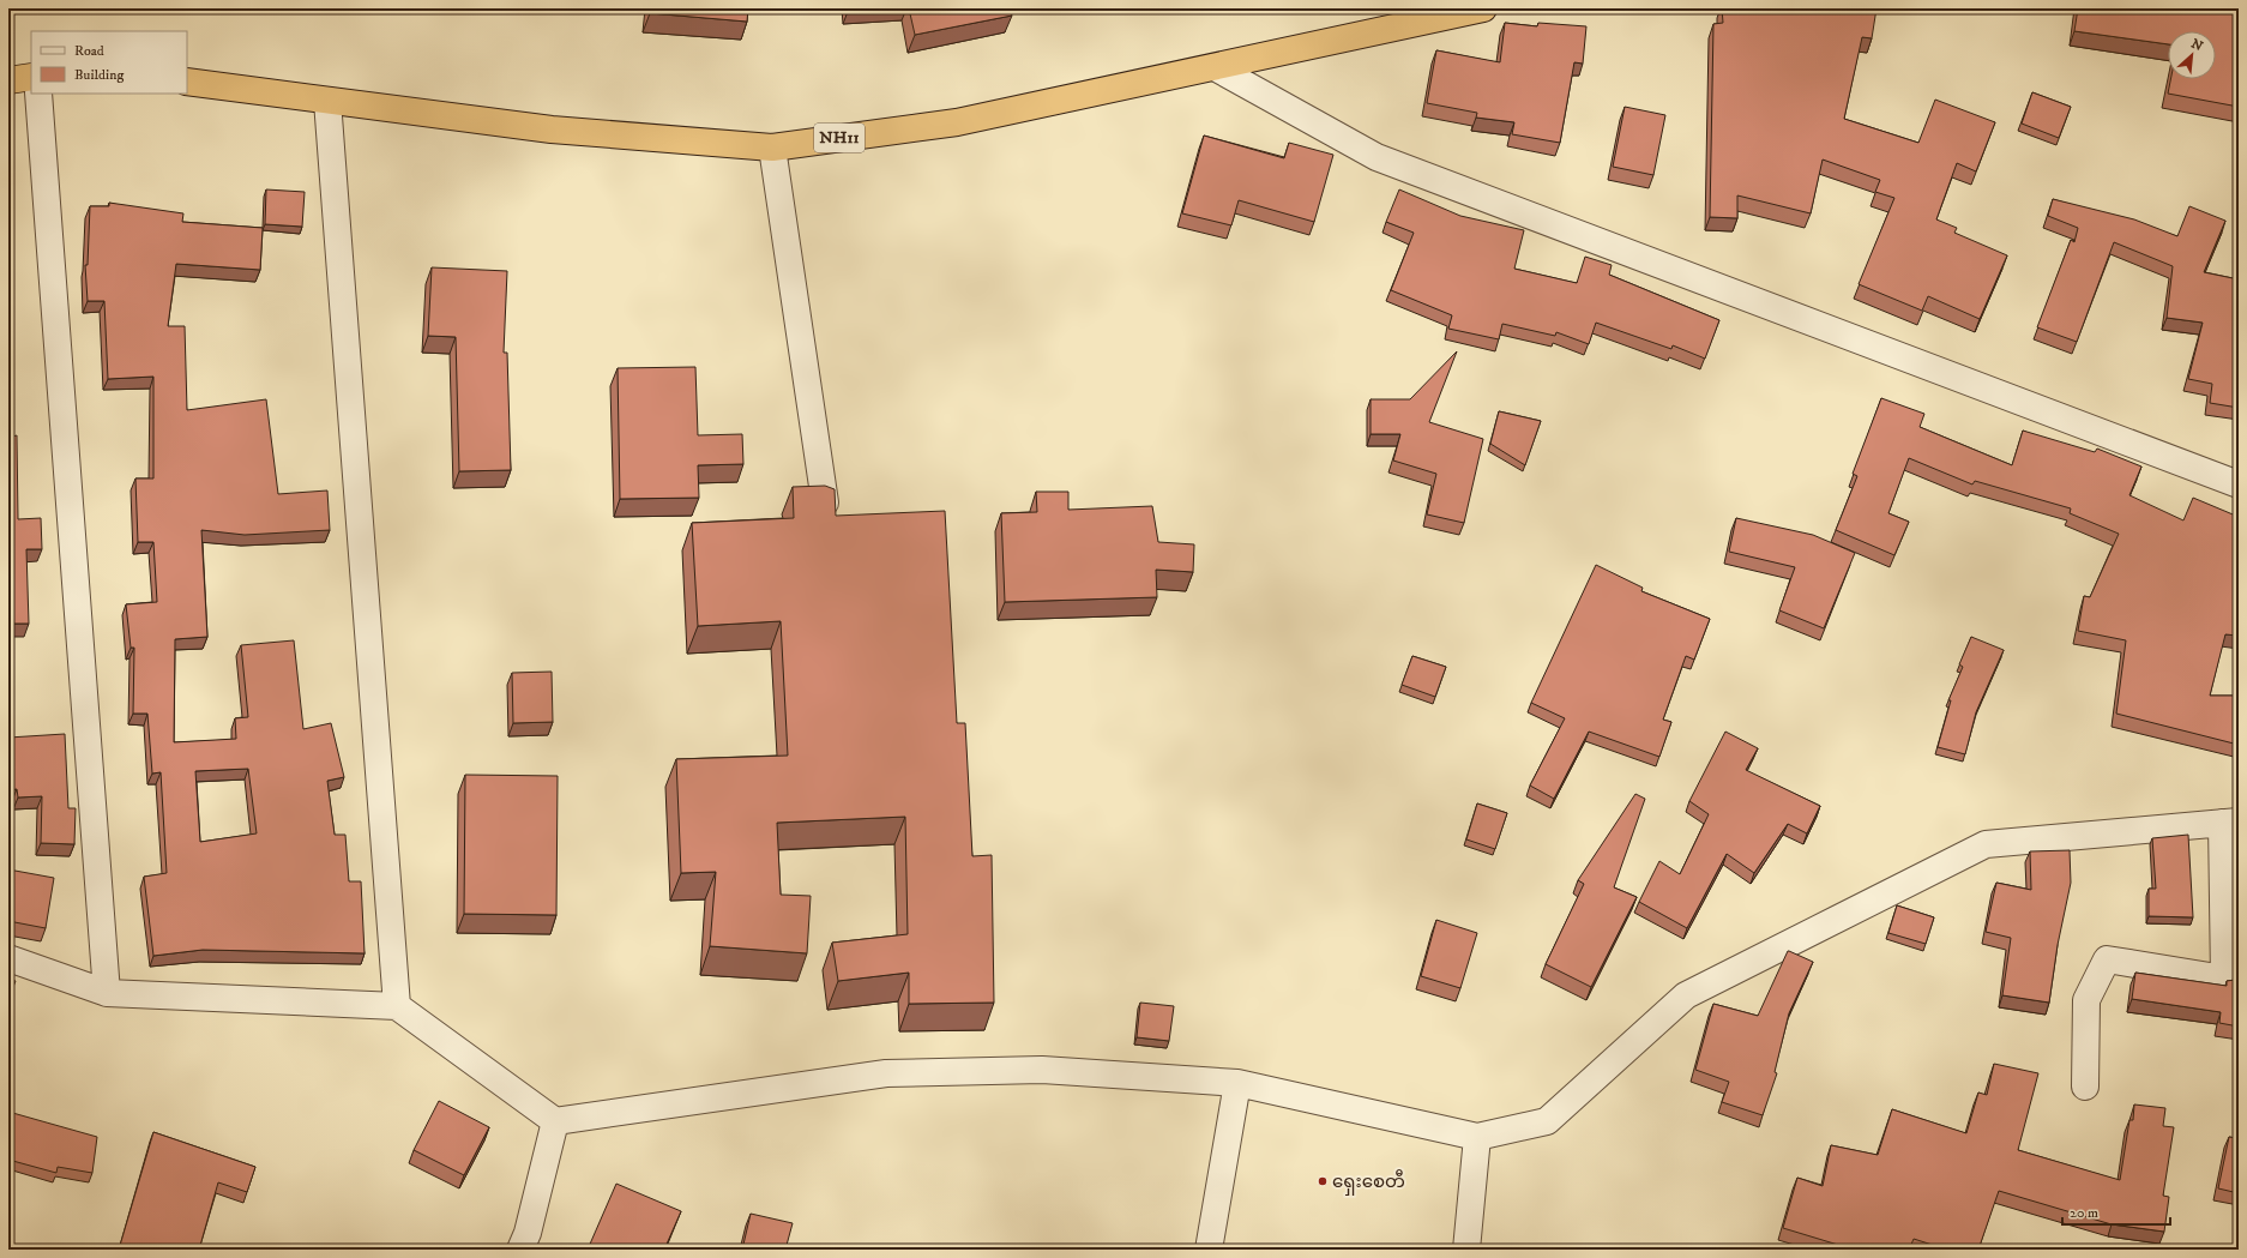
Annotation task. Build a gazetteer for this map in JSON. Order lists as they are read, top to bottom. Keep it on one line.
{"streets":{"highway":["NH11"]},"places":["ရှေးစေတီ"],"legend":["Road","Building"],"scale_bar":"20 m","north":"top right"}
